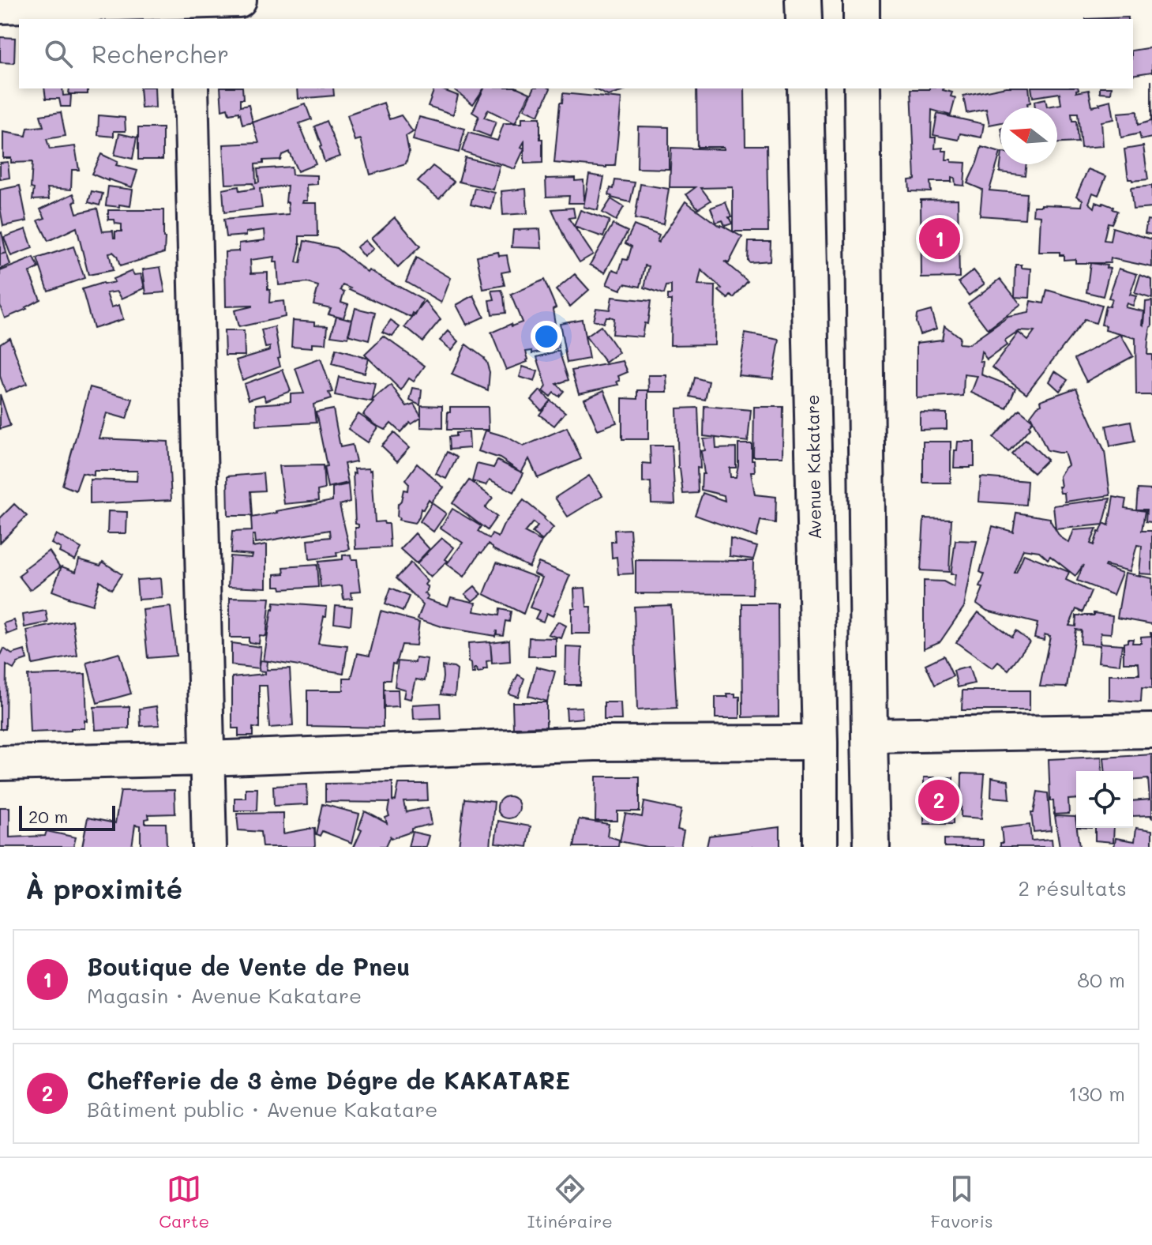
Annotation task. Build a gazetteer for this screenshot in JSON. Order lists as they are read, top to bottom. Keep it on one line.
{"streets":{"main road":["Avenue Kakatare"]},"scale_bar":"20 m","north":"left","page":{"search":"Rechercher","pins":["1","2"],"scale":"20 m","heading":["À proximité","2 résultats"],"list":[{"mark":"1","name":"Boutique de Vente de Pneu","note":"Magasin · Avenue Kakatare","value":"80 m"},{"mark":"2","name":"Chefferie de 3 ème Dégre de KAKATARE","note":"Bâtiment public · Avenue Kakatare","value":"130 m"}],"nav":["Carte","Itinéraire","Favoris"]}}
